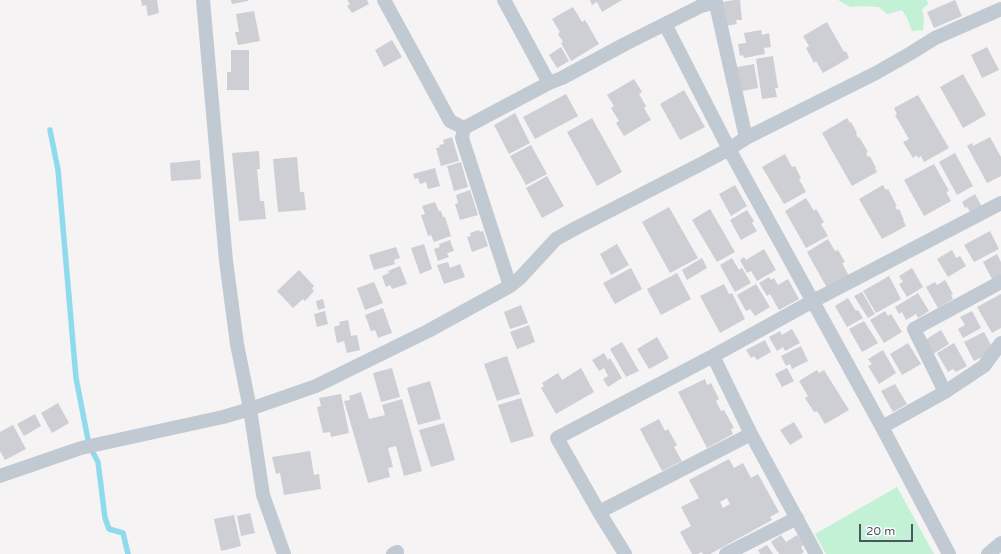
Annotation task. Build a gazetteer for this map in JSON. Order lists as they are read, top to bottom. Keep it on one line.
{"scale_bar":"20 m"}
